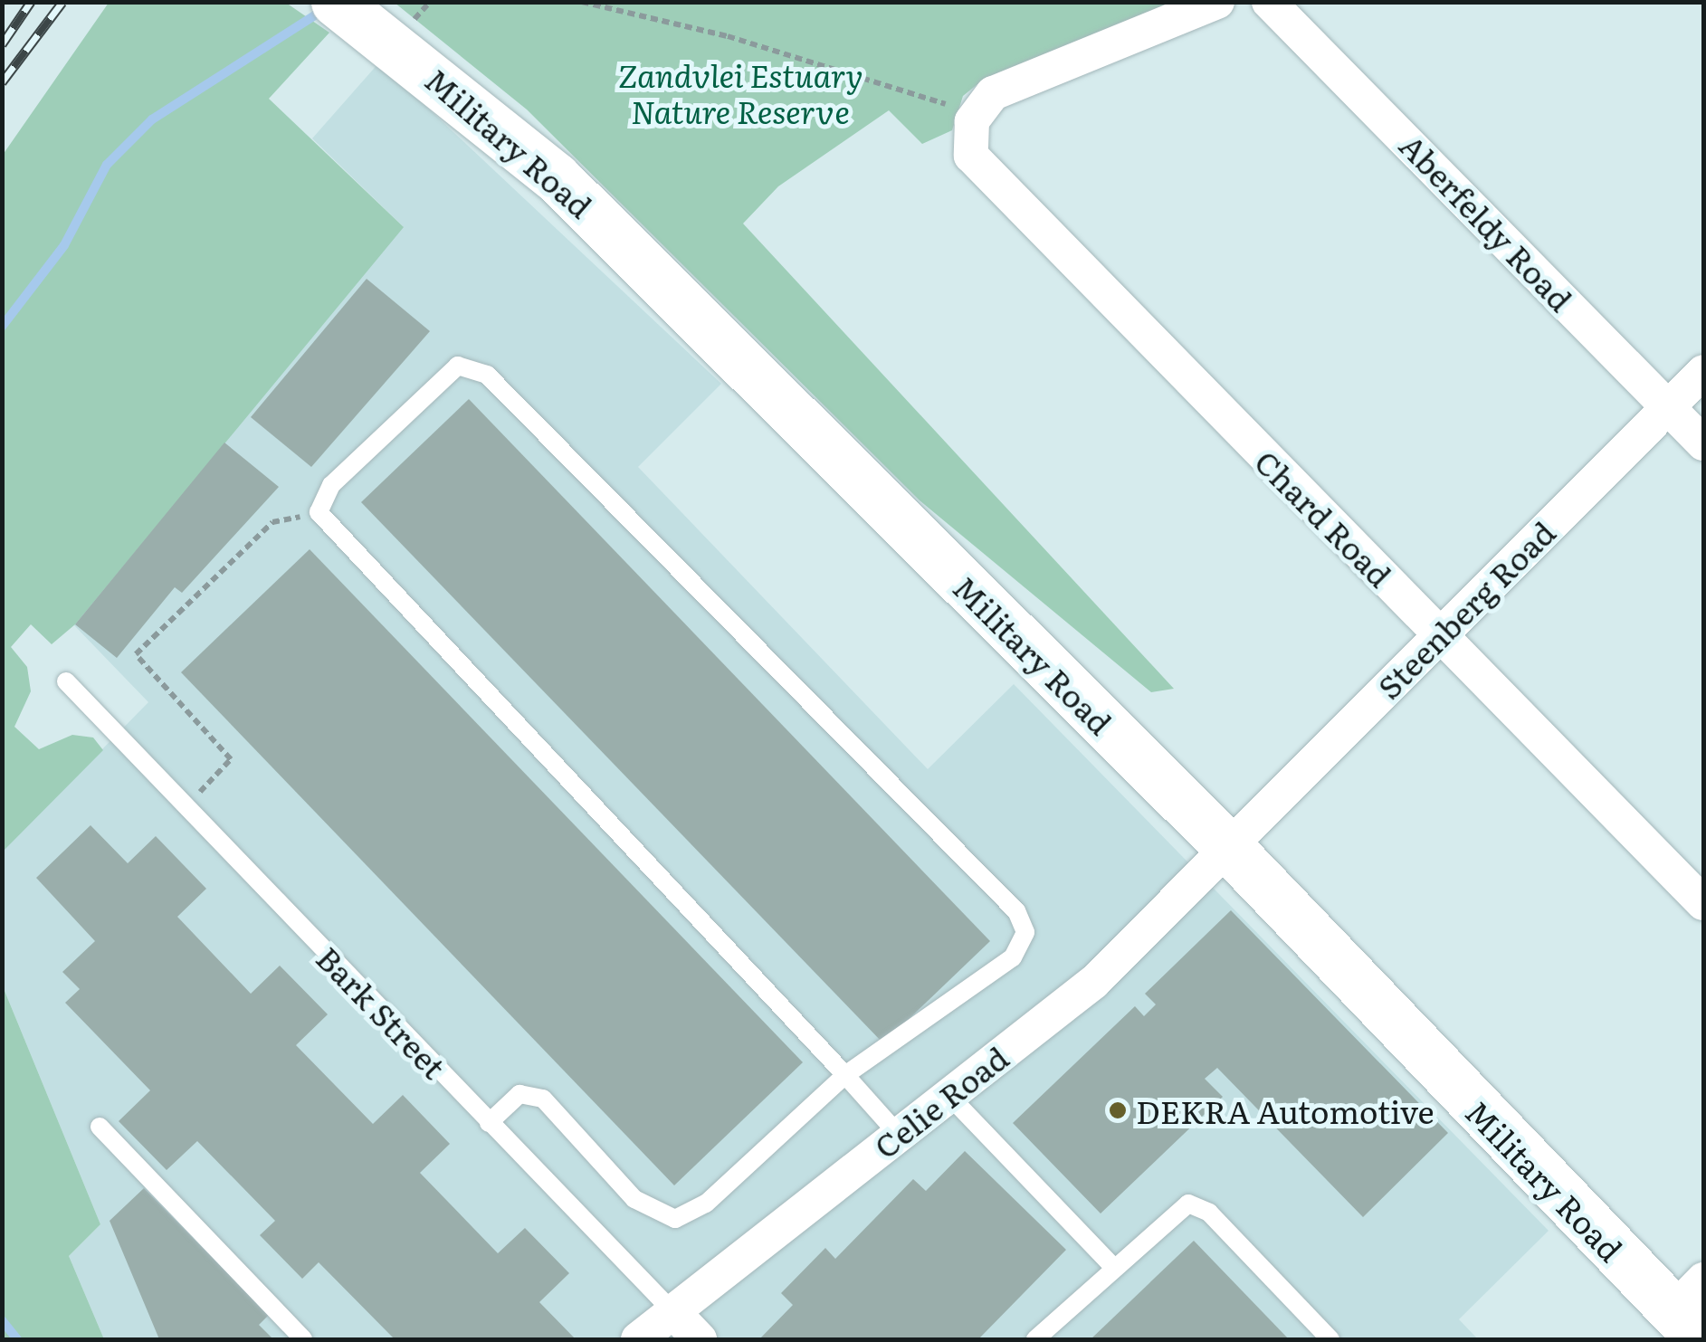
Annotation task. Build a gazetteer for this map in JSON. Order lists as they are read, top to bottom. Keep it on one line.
{"streets":{"main road":["Military Road"],"street":["Aberfeldy Road","Chard Road","Steenberg Road","Bark Street","Celie Road"]},"crossings":[["Military Road","Steenberg Road"],["Military Road","Celie Road"],["Aberfeldy Road","Steenberg Road"],["Chard Road","Steenberg Road"],["Steenberg Road","Celie Road"],["Bark Street","Celie Road"]],"parks":["Zandvlei Estuary Nature Reserve"],"places":["DEKRA Automotive"]}
